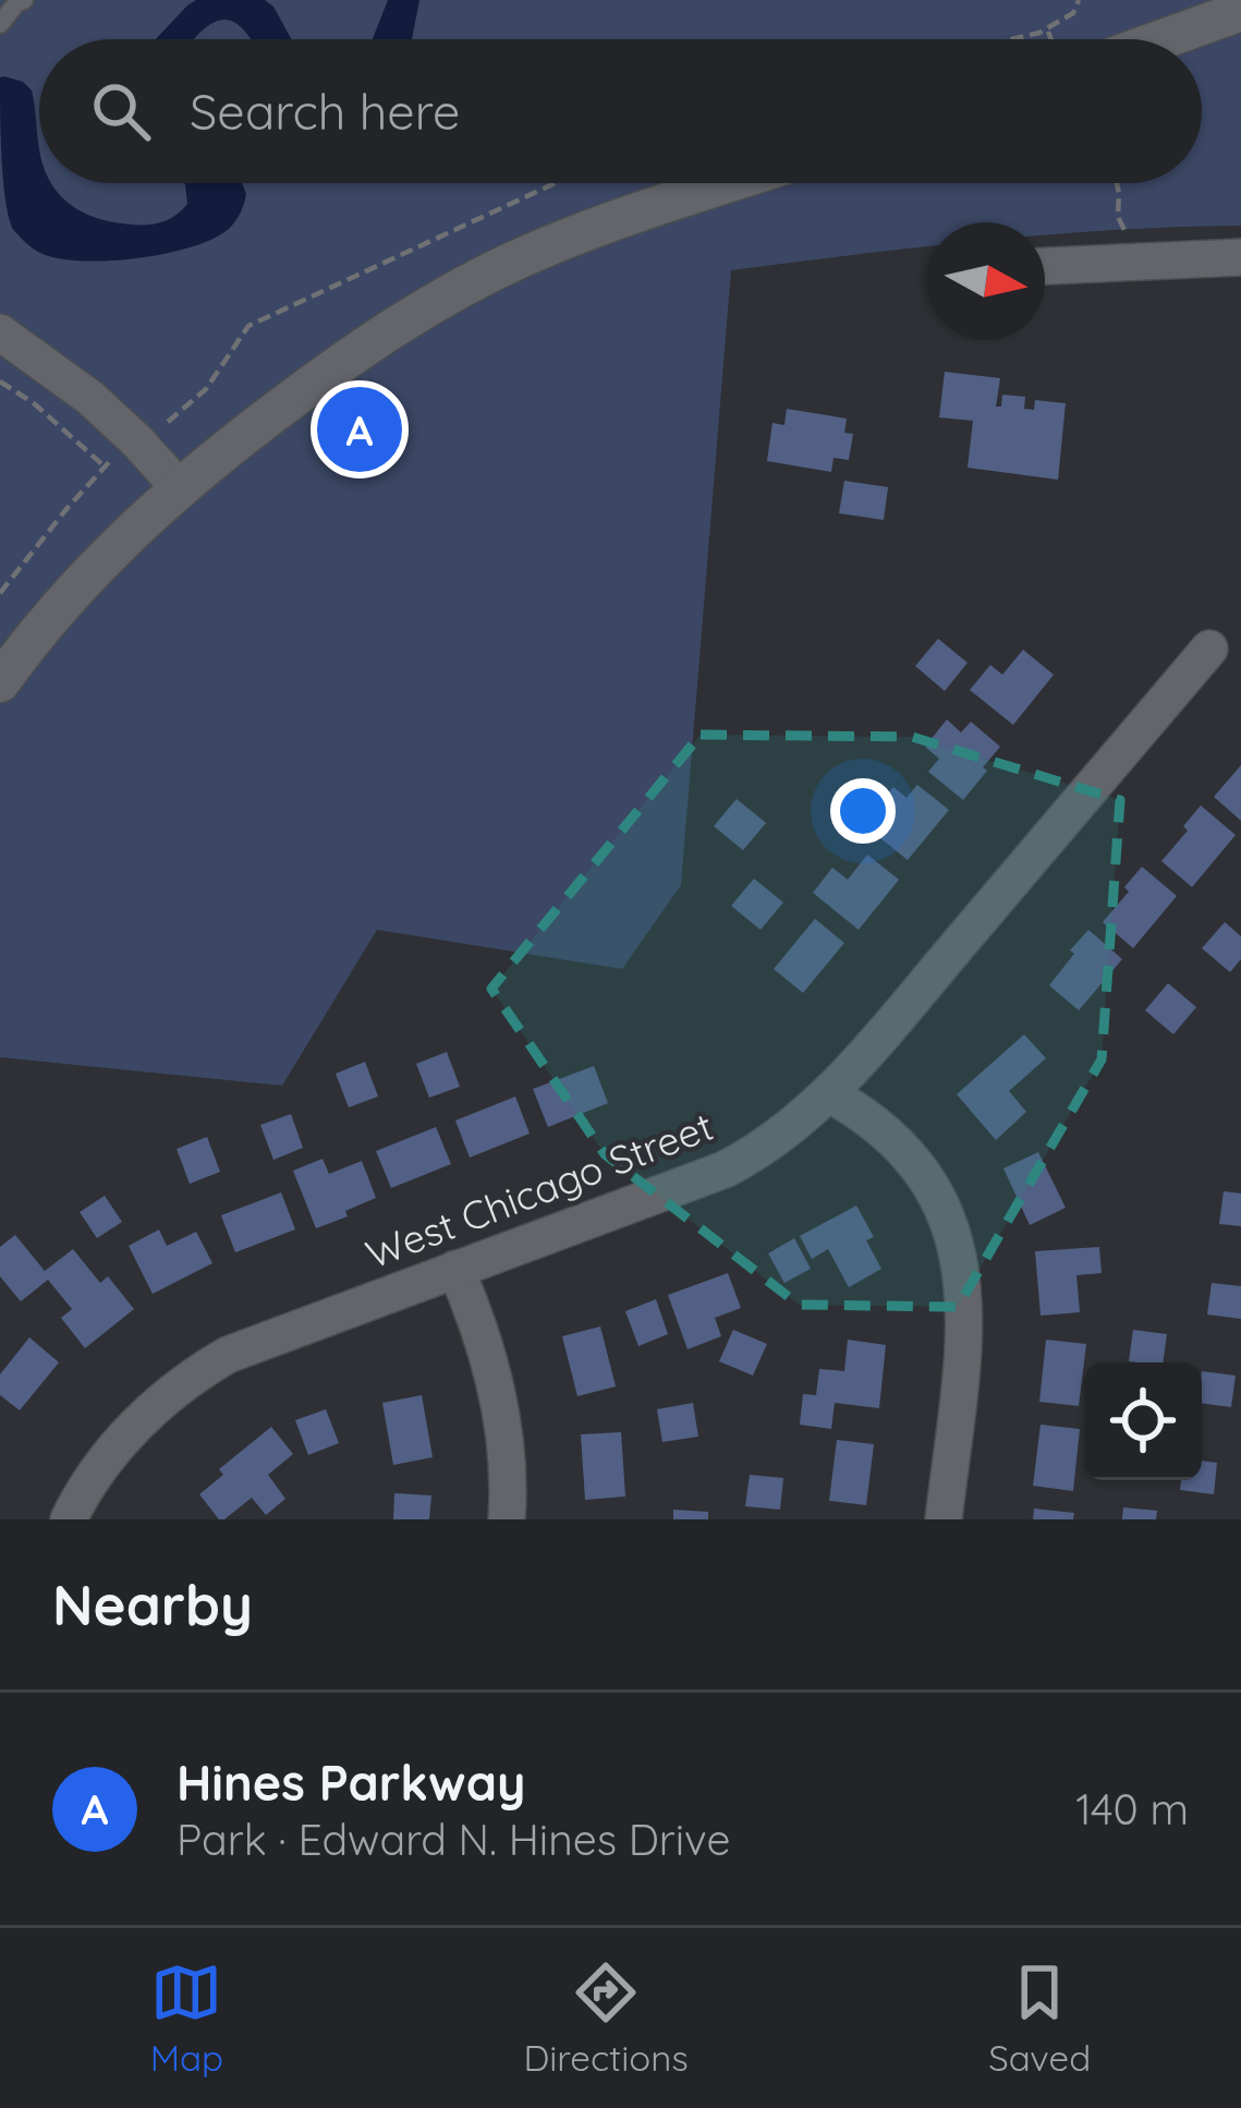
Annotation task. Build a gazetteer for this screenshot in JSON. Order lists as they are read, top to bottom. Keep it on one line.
{"streets":{"street":["West Chicago Street"]},"north":"right","page":{"search":"Search here","pins":"A","heading":"Nearby","list":[{"mark":"A","name":"Hines Parkway","note":"Park · Edward N. Hines Drive","value":"140 m"}],"nav":["Map","Directions","Saved"]}}
